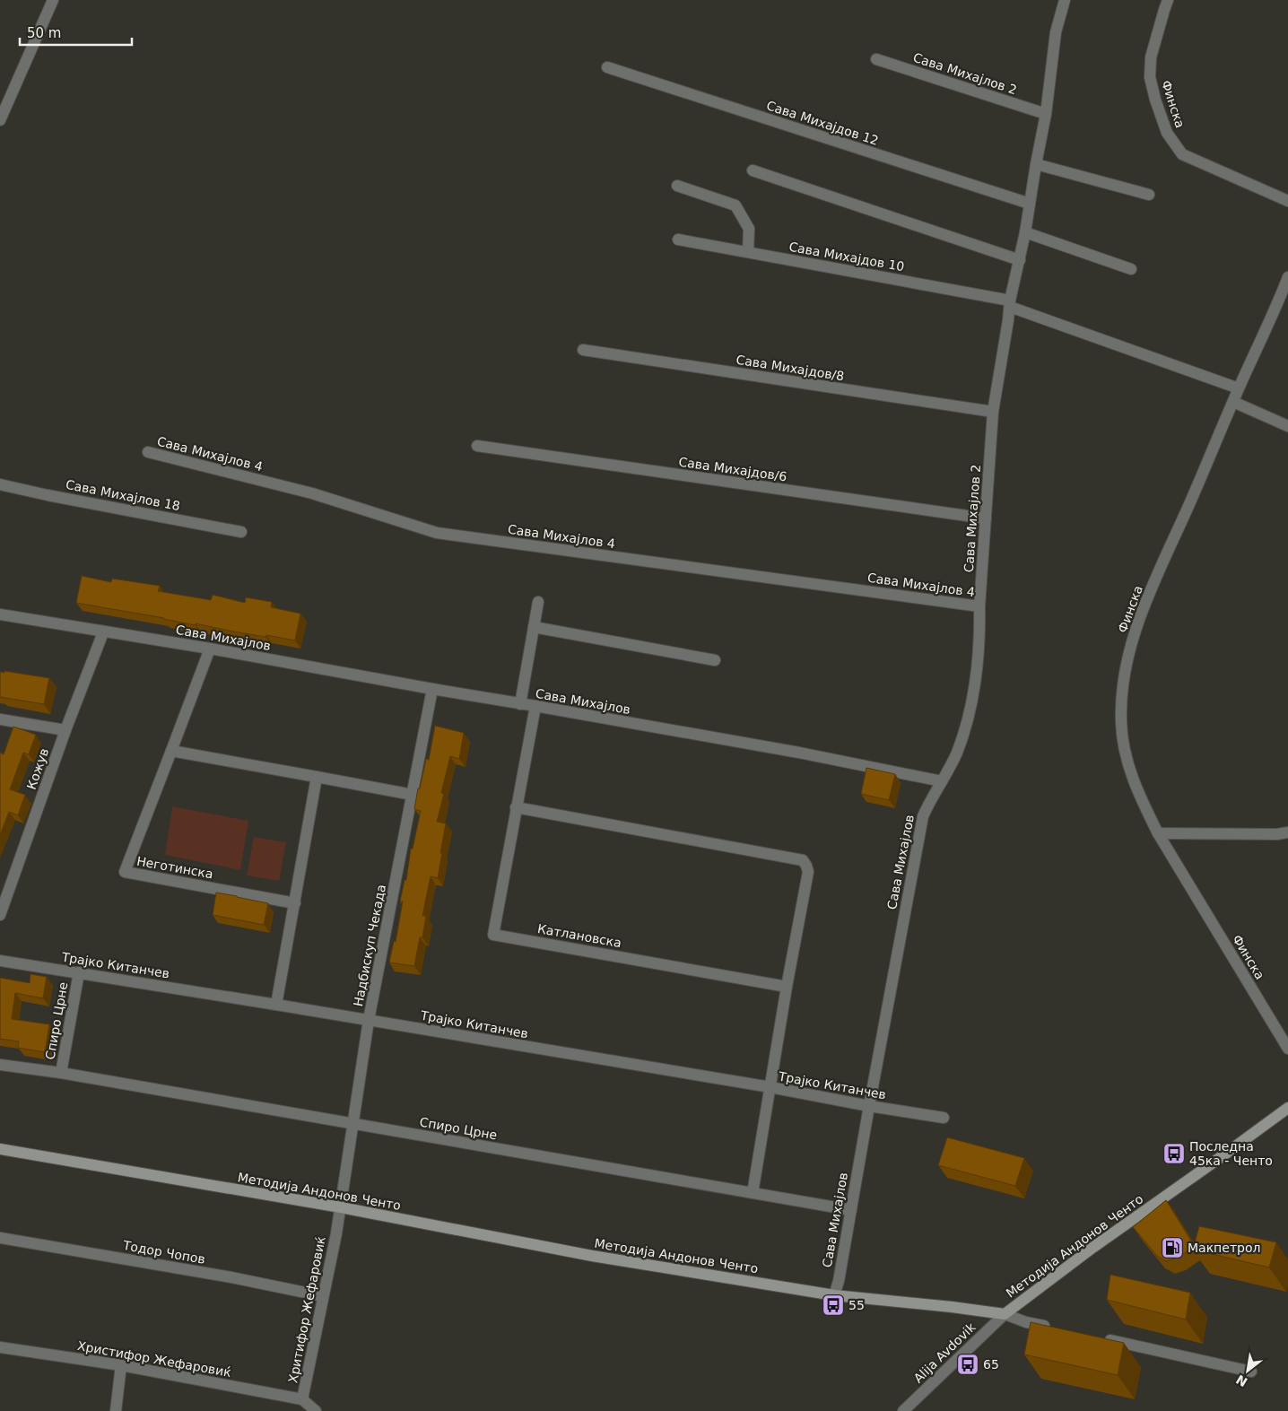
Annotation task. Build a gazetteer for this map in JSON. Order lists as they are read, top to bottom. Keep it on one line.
{"streets":{"main road":["Методија Андонов Ченто"],"street":["Сава Михајлов 2","Финска","Сава Михајдов 12","Сава Михајдов 10","Сава Михајдов/8","Сава Михајлов 4","Сава Михајдов/6","Сава Михајлов 18","Сава Михајлов","Кожув","Неготинска","Катлановска","Надбискуп Чекада","Трајко Китанчев","Спиро Црне","Тодор Чопов","Хритифор Жефаровиќ","Alija Avdovik","Христифор Жефаровиќ"]},"crossings":[["Сава Михајлов 2","Сава Михајдов 12"],["Сава Михајлов 2","Сава Михајдов 10"],["Сава Михајлов 2","Сава Михајдов/8"],["Сава Михајлов 2","Сава Михајлов 4"],["Сава Михајлов 2","Сава Михајдов/6"],["Сава Михајлов 2","Сава Михајлов"],["Сава Михајлов","Кожув"],["Сава Михајлов","Неготинска"],["Сава Михајлов","Катлановска"],["Сава Михајлов","Надбискуп Чекада"],["Сава Михајлов","Трајко Китанчев"],["Сава Михајлов","Спиро Црне"],["Сава Михајлов","Методија Андонов Ченто"],["Надбискуп Чекада","Трајко Китанчев"],["Надбискуп Чекада","Спиро Црне"],["Надбискуп Чекада","Методија Андонов Ченто"],["Надбискуп Чекада","Хритифор Жефаровиќ"],["Трајко Китанчев","Спиро Црне"],["Методија Андонов Ченто","Хритифор Жефаровиќ"],["Методија Андонов Ченто","Alija Avdovik"],["Тодор Чопов","Хритифор Жефаровиќ"],["Хритифор Жефаровиќ","Христифор Жефаровиќ"]],"places":{"bus stop":["Последна 45ка - Ченто","55","65"],"fuel station":["Макпетрол"]},"scale_bar":"50 m","north":"bottom left"}
